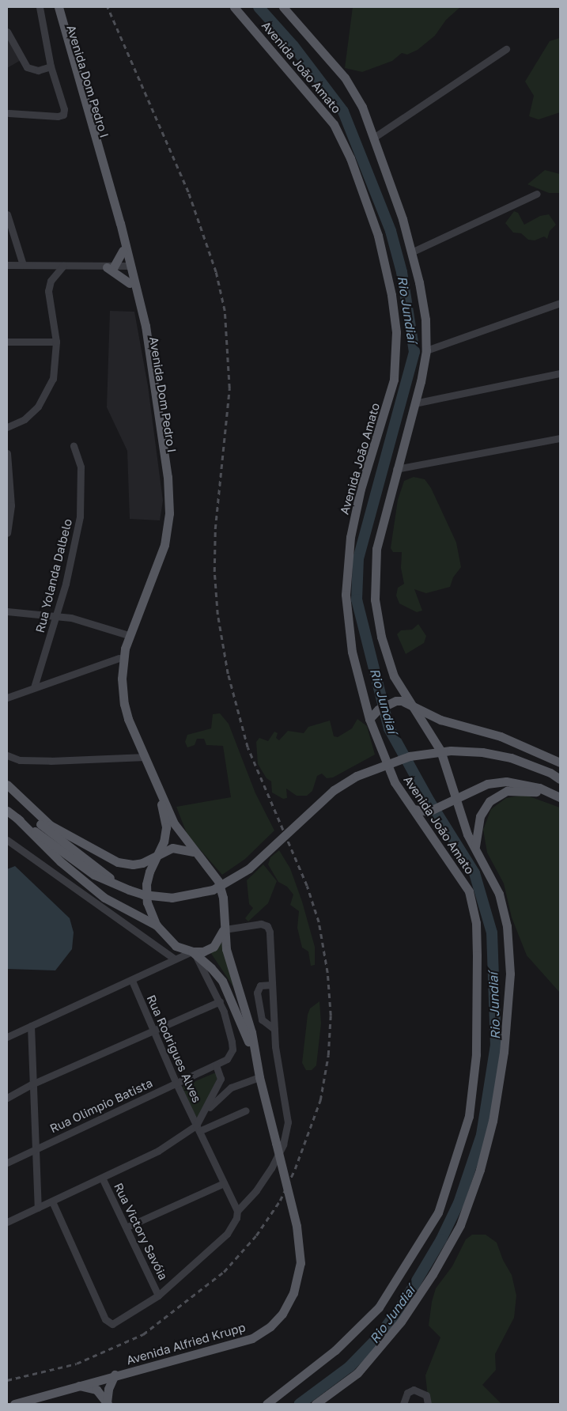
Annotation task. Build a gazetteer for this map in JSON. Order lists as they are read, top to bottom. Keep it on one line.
{"streets":{"main road":["Avenida João Amato","Avenida Dom Pedro I","Avenida Alfried Krupp"],"street":["Rua Yolanda Dalbelo","Rua Rodrigues Alves","Rua Olimpio Batista","Rua Victory Savóia"]},"crossings":[["Rua Rodrigues Alves","Rua Olimpio Batista"]],"water":["Rio Jundiaí"]}
